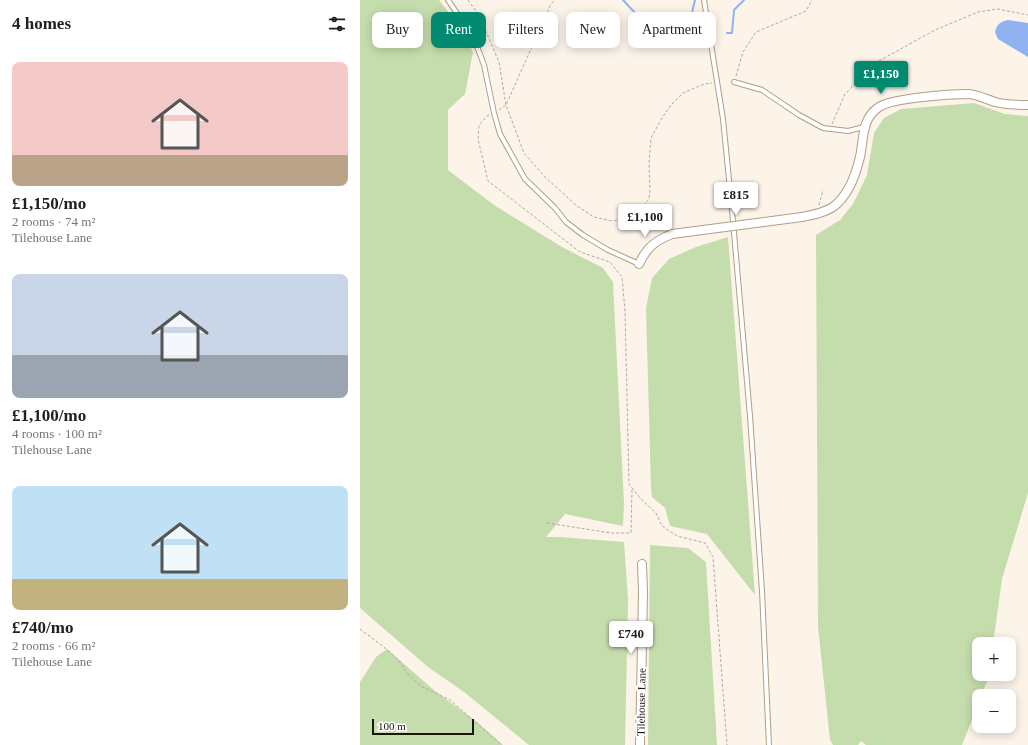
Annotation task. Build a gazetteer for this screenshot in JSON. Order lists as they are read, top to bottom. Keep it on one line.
{"streets":{"street":["Tilehouse Lane"]},"scale_bar":"100 m","page":{"heading":"4 homes","chip":["Buy","Rent","Filters","New","Apartment"],"list":[{"name":"£1,150/mo","note":"2 rooms · 74 m² · Tilehouse Lane"},{"name":"£1,100/mo","note":"4 rooms · 100 m² · Tilehouse Lane"},{"name":"£740/mo","note":"2 rooms · 66 m² · Tilehouse Lane"}],"price":["£1,150","£815","£1,100","£740"],"map_buttons":["+","−"],"scale":"100 m"}}
